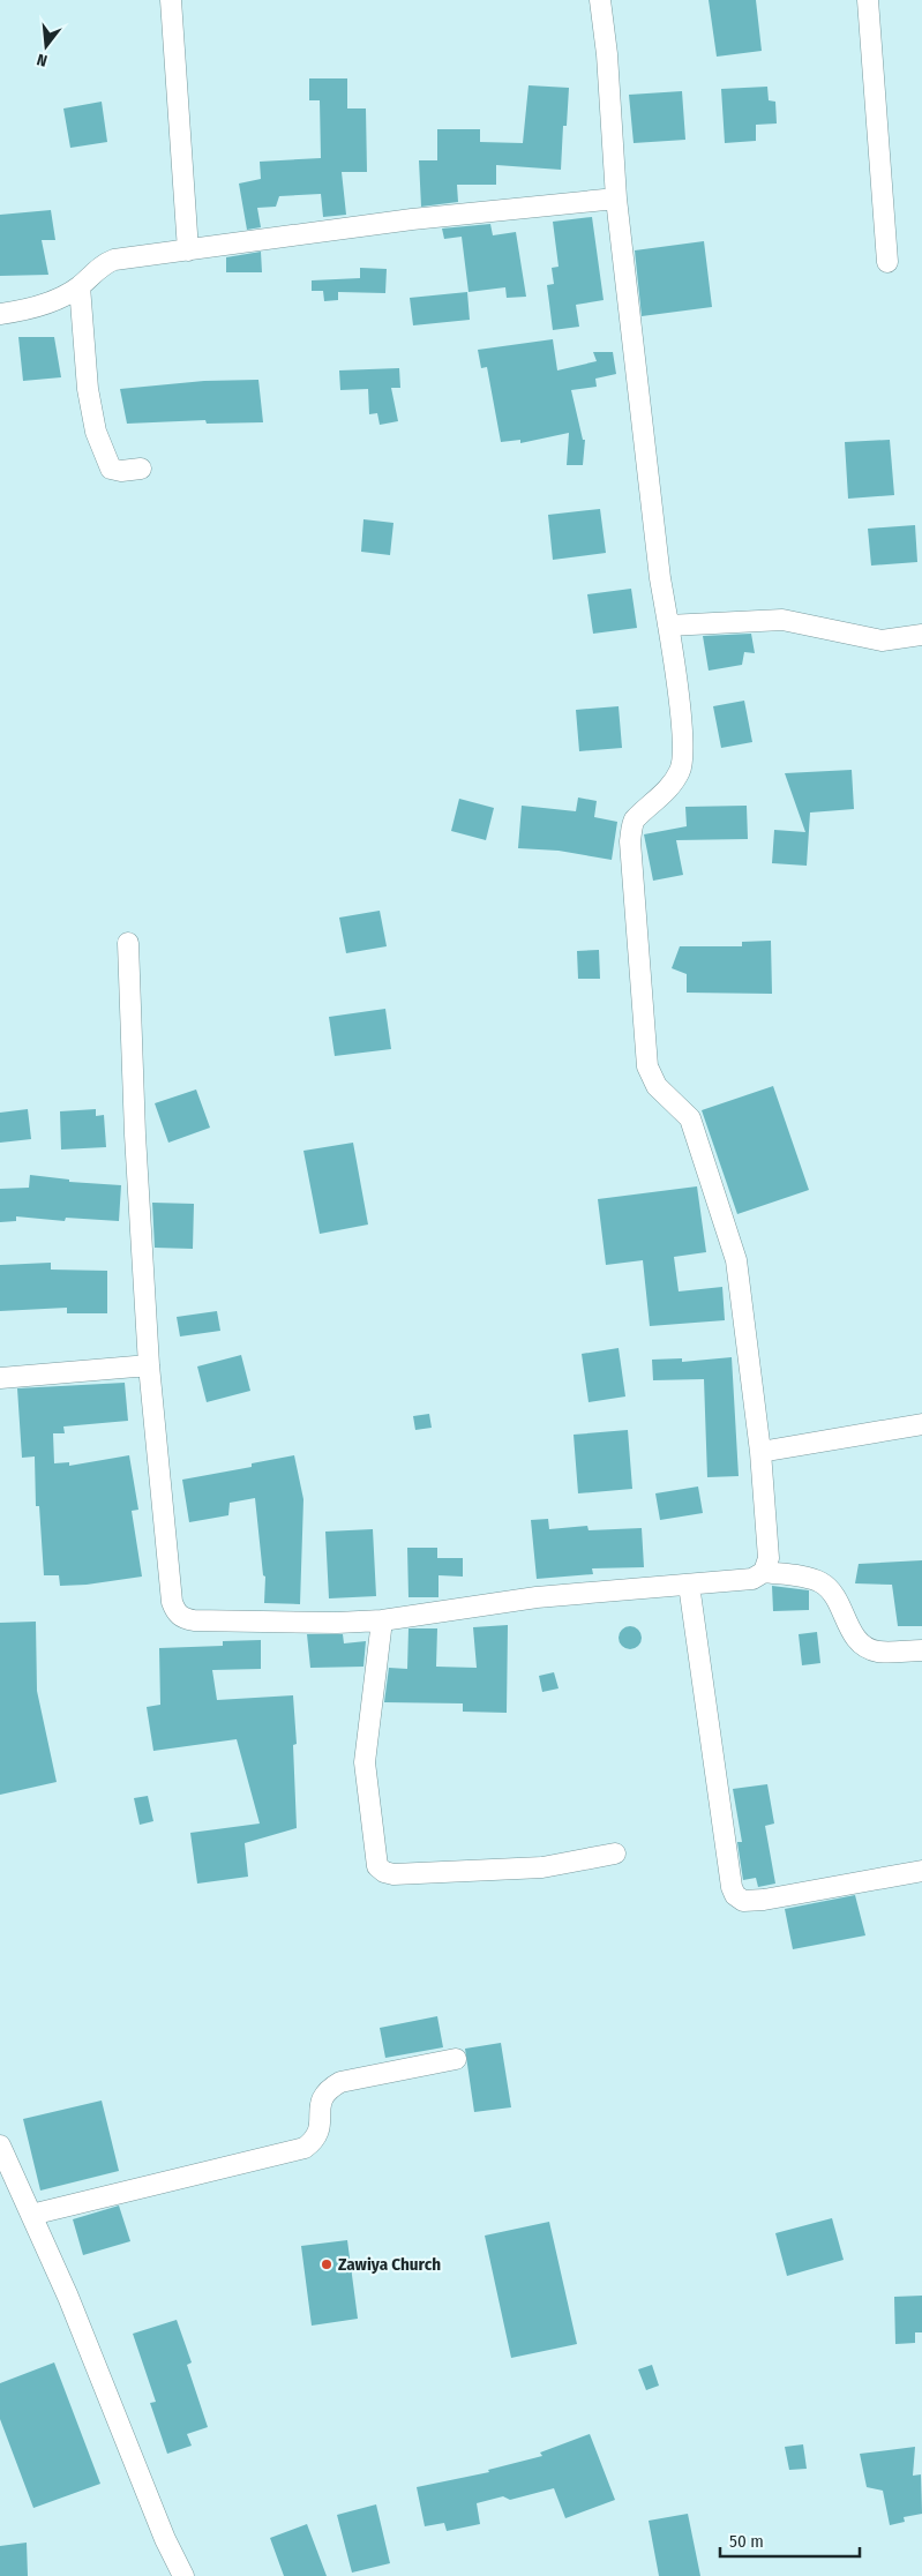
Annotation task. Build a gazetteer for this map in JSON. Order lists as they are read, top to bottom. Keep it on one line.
{"places":["Zawiya Church"],"scale_bar":"50 m","north":"bottom"}
